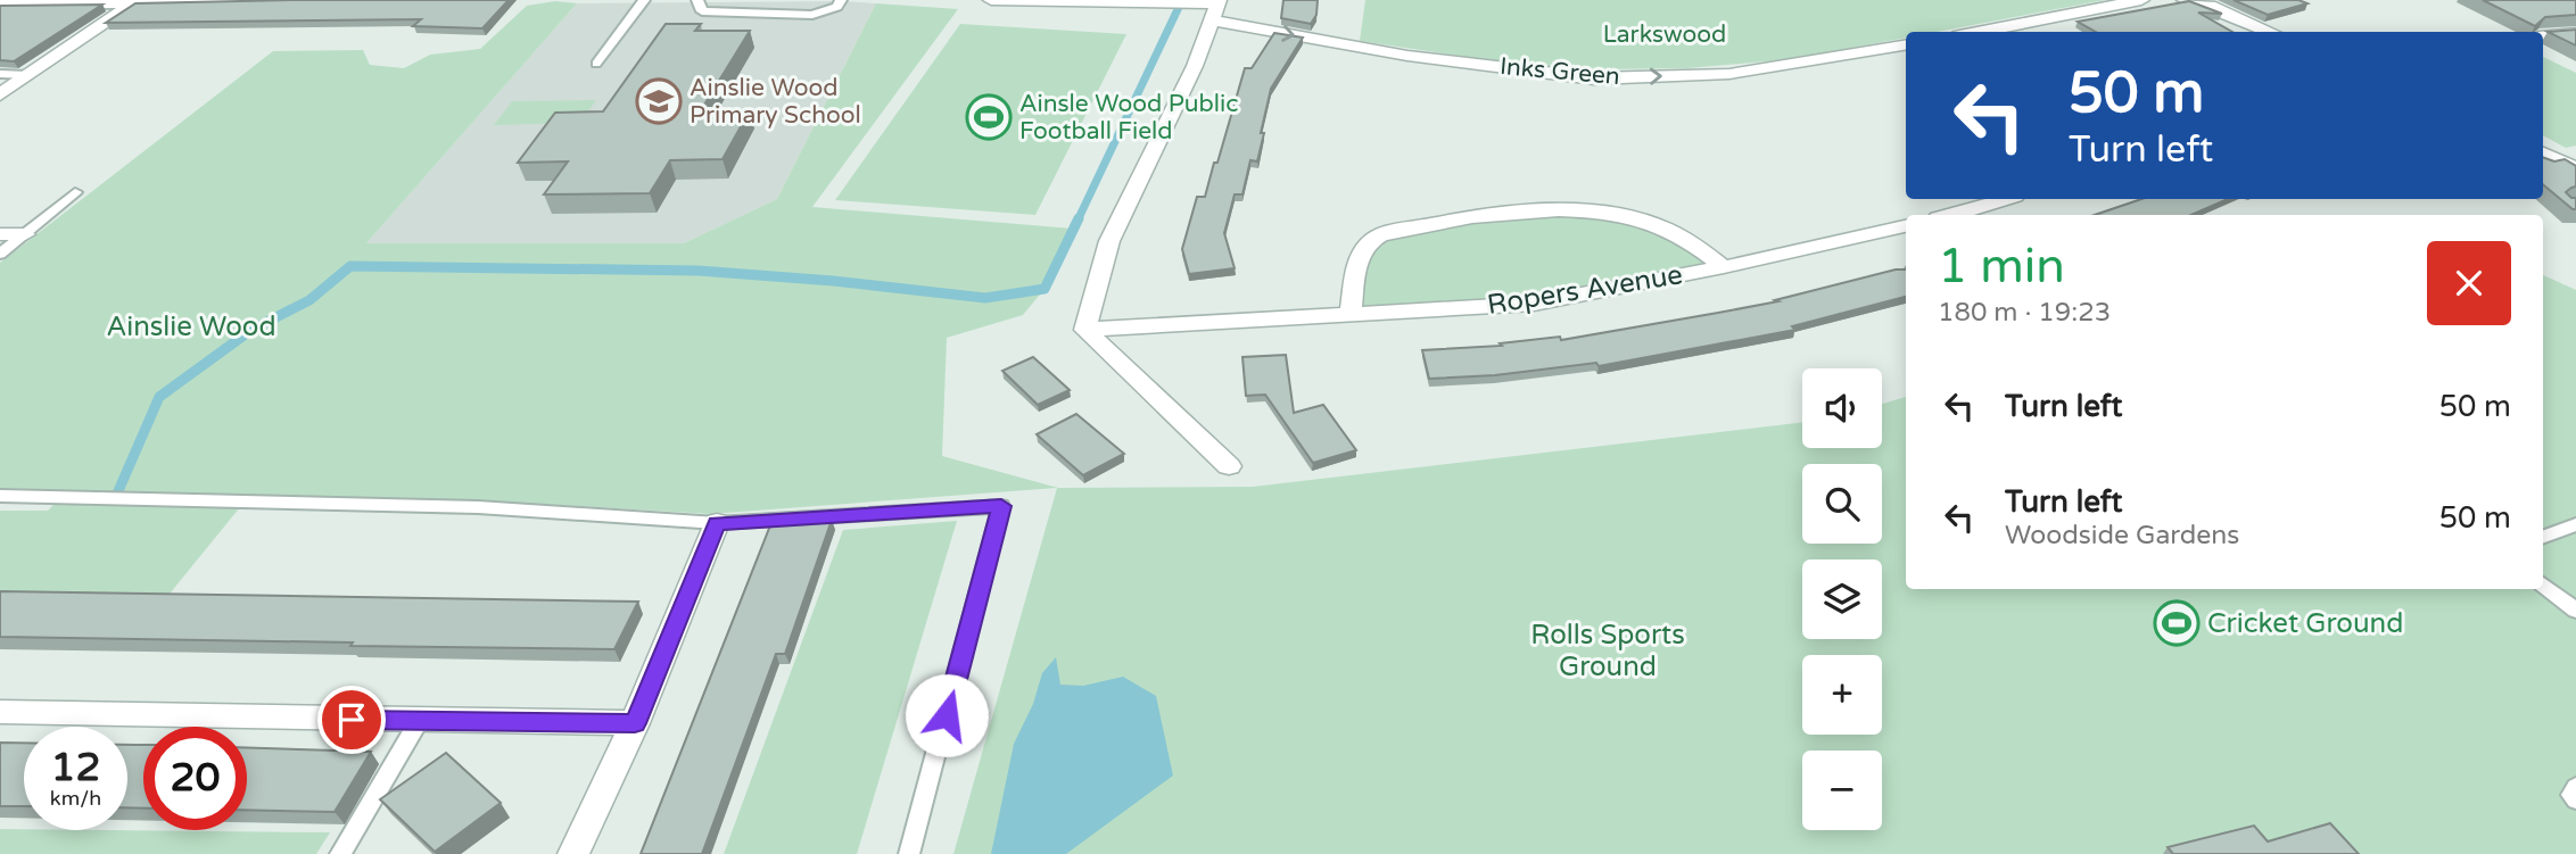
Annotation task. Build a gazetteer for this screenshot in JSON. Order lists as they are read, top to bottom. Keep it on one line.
{"streets":{"street":["Inks Green","Ropers Avenue"]},"one_way":["Inks Green"],"parks":["Larkswood","Ainslie Wood","Rolls Sports Ground"],"places":{"school or university":["Ainslie Wood Primary School"],"sports":["Ainsle Wood Public Football Field","Cricket Ground"]},"page":{"turn":["50 m","Turn left"],"heading":["1 min","180 m · 19:23"],"list":[{"name":"Turn left","value":"50 m"},{"name":"Turn left","note":"Woodside Gardens","value":"50 m"}],"map_buttons":["+","−"],"speed":"12 km/h","limit":"20"}}
